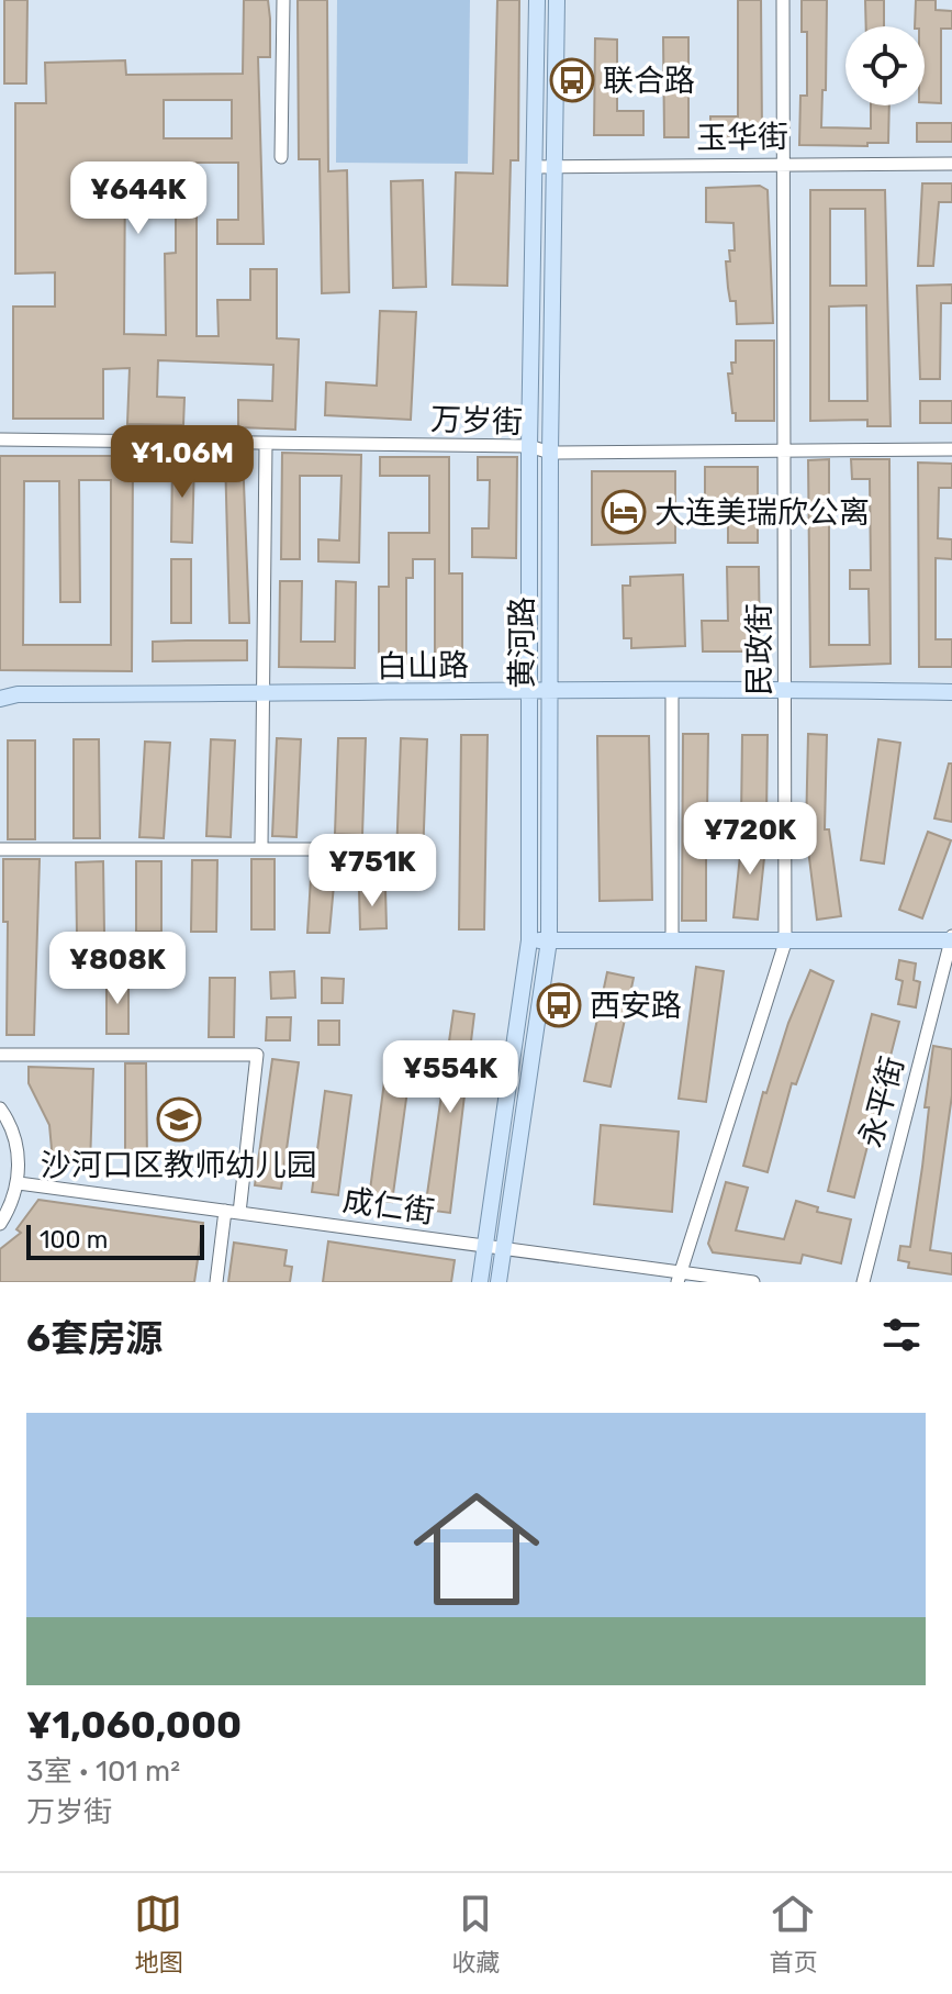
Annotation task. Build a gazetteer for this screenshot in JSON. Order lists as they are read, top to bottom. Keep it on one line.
{"streets":{"main road":["黄河路","白山路"],"street":["玉华街","万岁街","民政街","永平街","成仁街"]},"crossings":[["玉华街","黄河路"],["玉华街","民政街"],["万岁街","黄河路"],["万岁街","民政街"],["黄河路","白山路"],["黄河路","成仁街"],["民政街","白山路"],["民政街","成仁街"]],"places":{"bus stop":["联合路","西安路"],"hotel":["大连美瑞欣公离"],"school or university":["沙河口区教师幼儿园"]},"scale_bar":"100 m","page":{"price":["¥644K","¥1.06M","¥720K","¥751K","¥808K","¥554K"],"scale":"100 m","heading":"6套房源","list":[{"name":"¥1,060,000","note":"3室 · 101 m² · 万岁街"}],"tabs":["地图","收藏","首页"]}}
